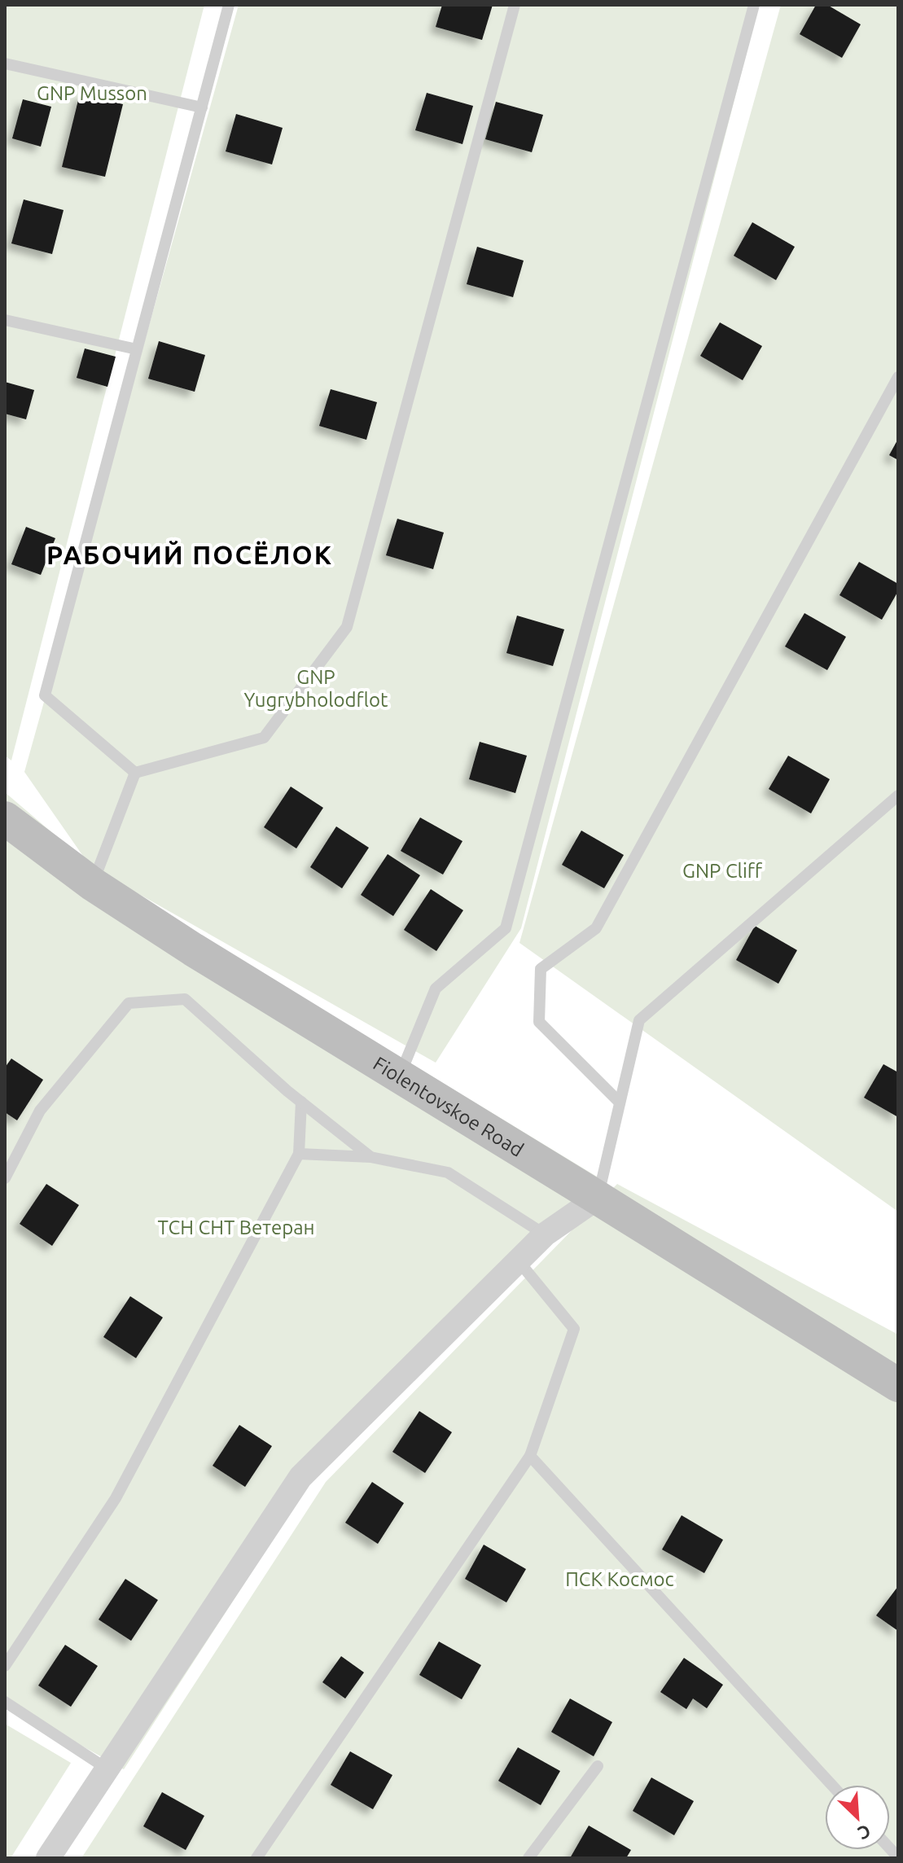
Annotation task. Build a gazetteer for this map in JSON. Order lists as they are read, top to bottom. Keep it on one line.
{"streets":{"main road":["Fiolentovskoe Road"]},"districts":["РАБОЧИЙ ПОСЁЛОК"],"parks":["GNP Musson","GNP Yugrybholodflot","GNP Cliff","ТСН СНТ Ветеран","ПСК Космос"],"north":"bottom right"}
